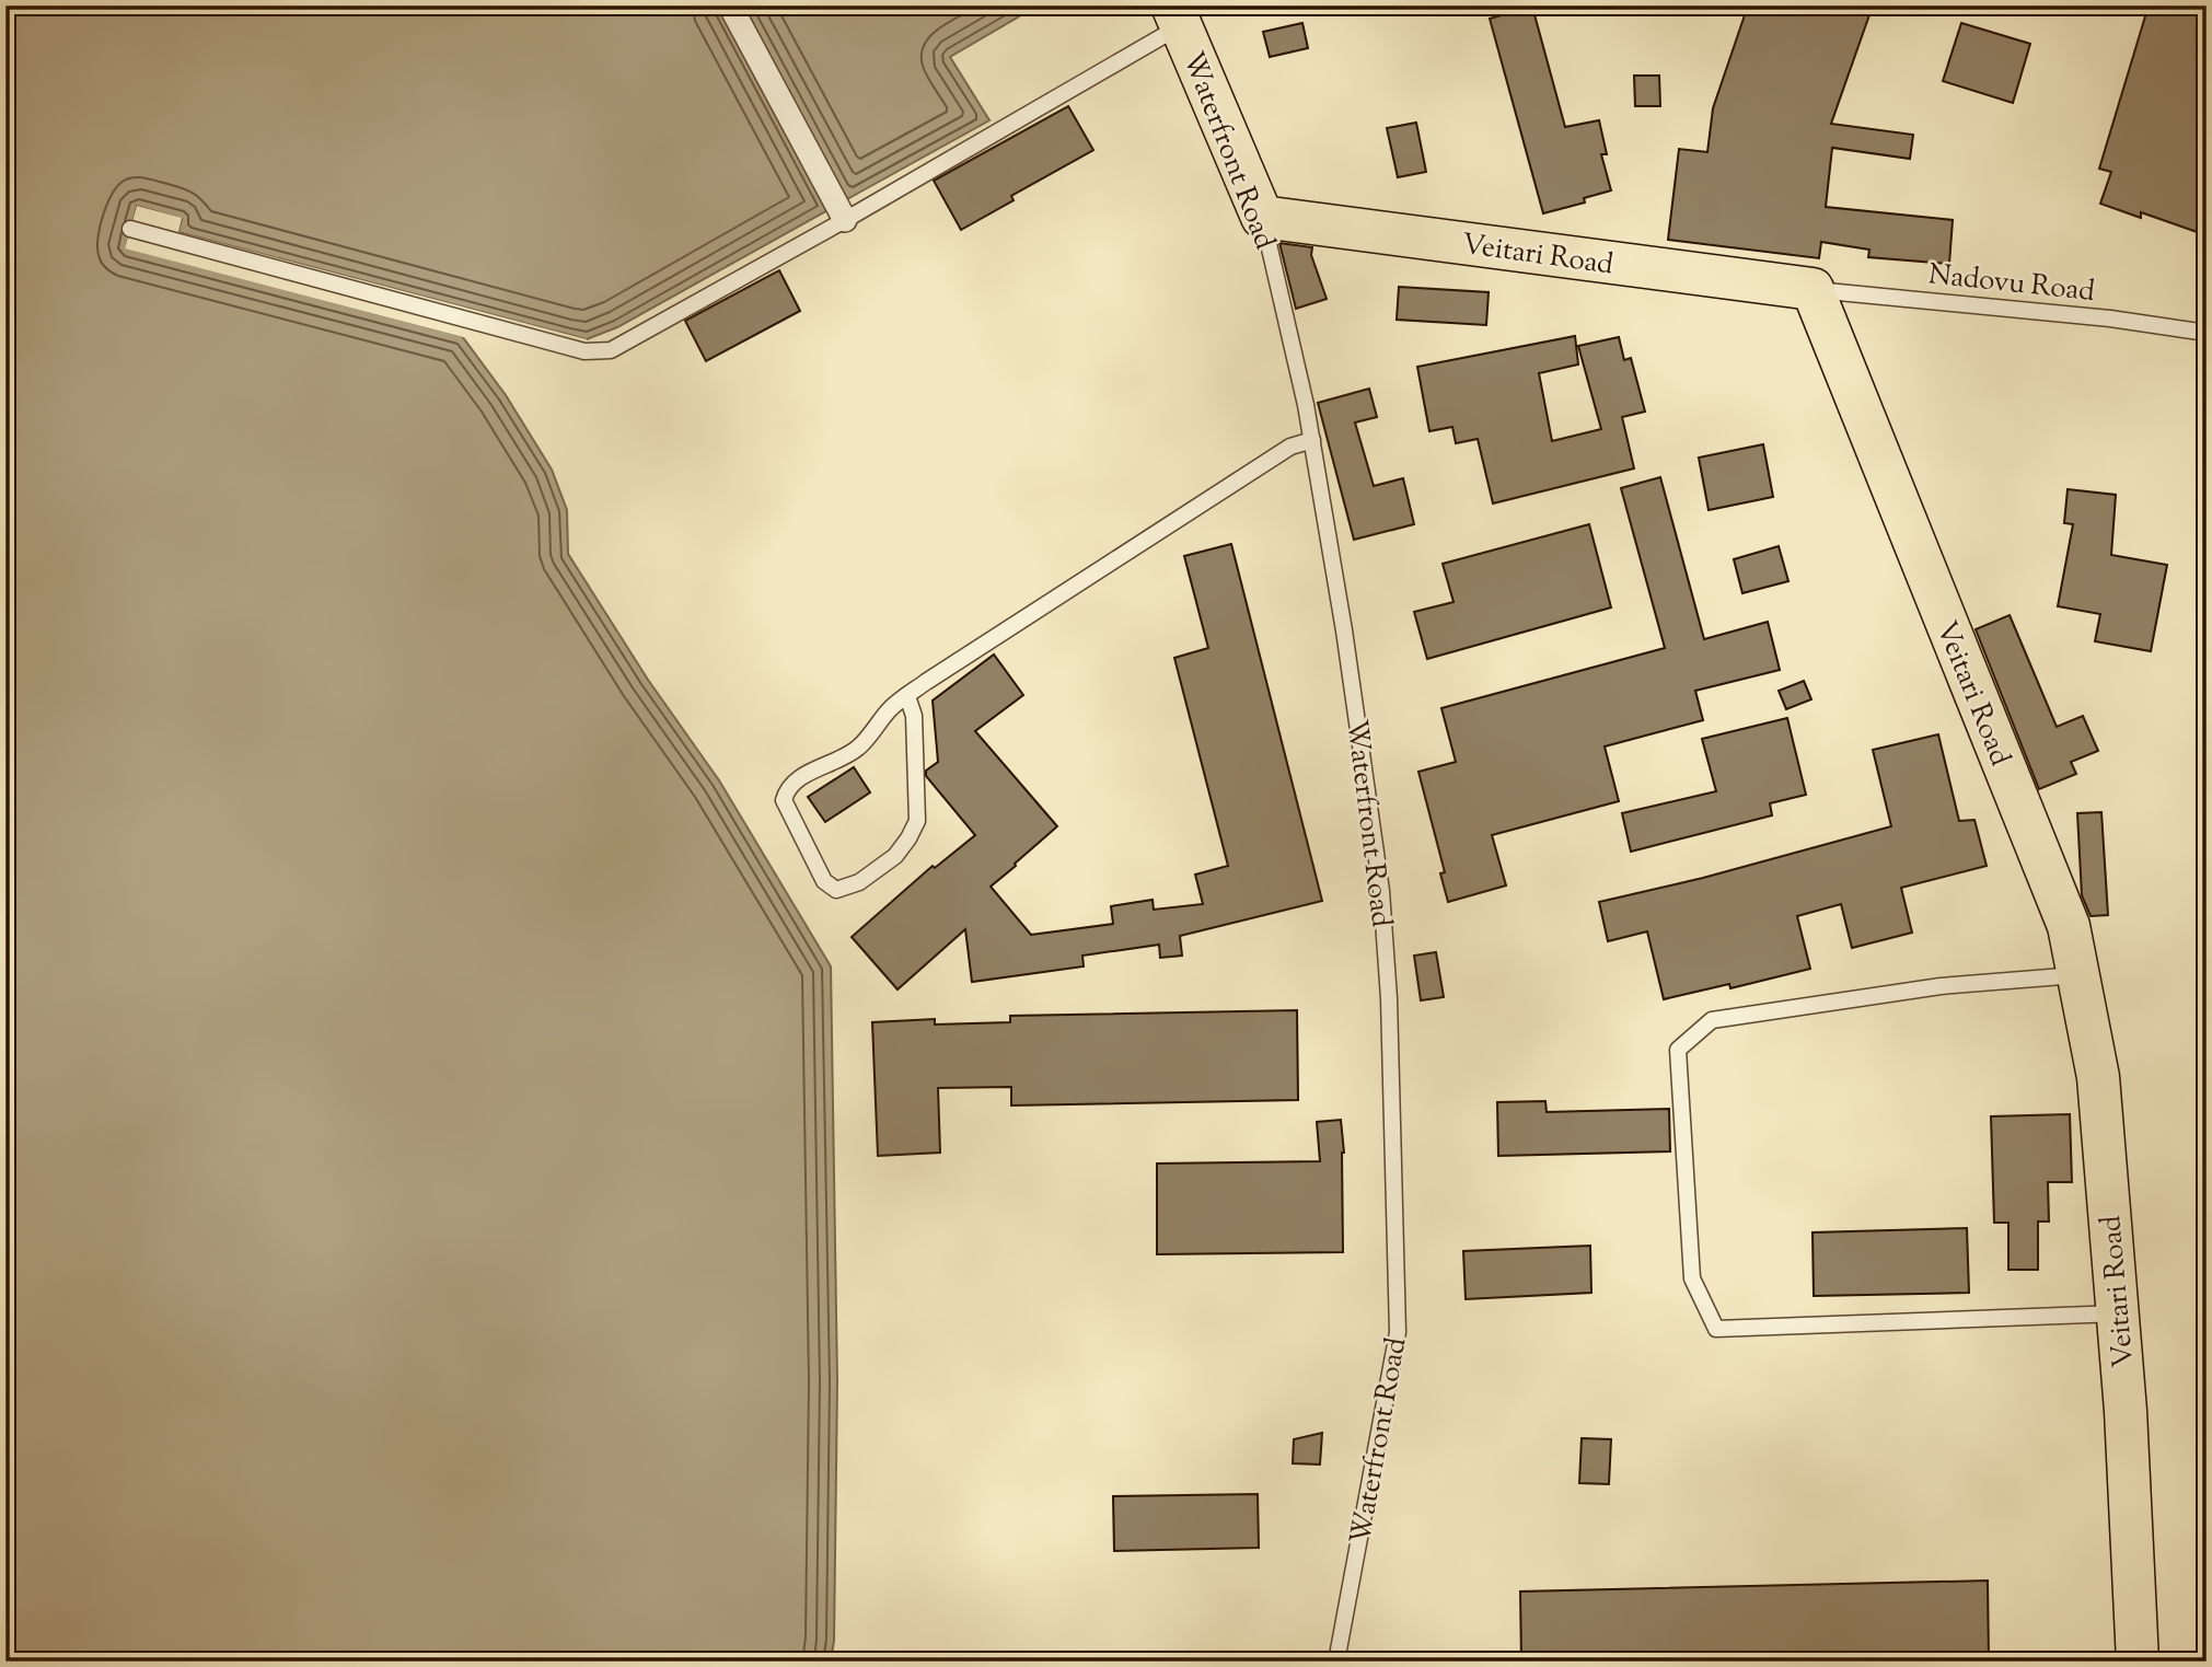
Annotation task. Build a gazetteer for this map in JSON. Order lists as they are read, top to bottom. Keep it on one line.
{"streets":{"main road":["Waterfront Road","Veitari Road"],"lane":["Nadovu Road"]},"crossings":[["Waterfront Road","Veitari Road"],["Veitari Road","Nadovu Road"]]}
